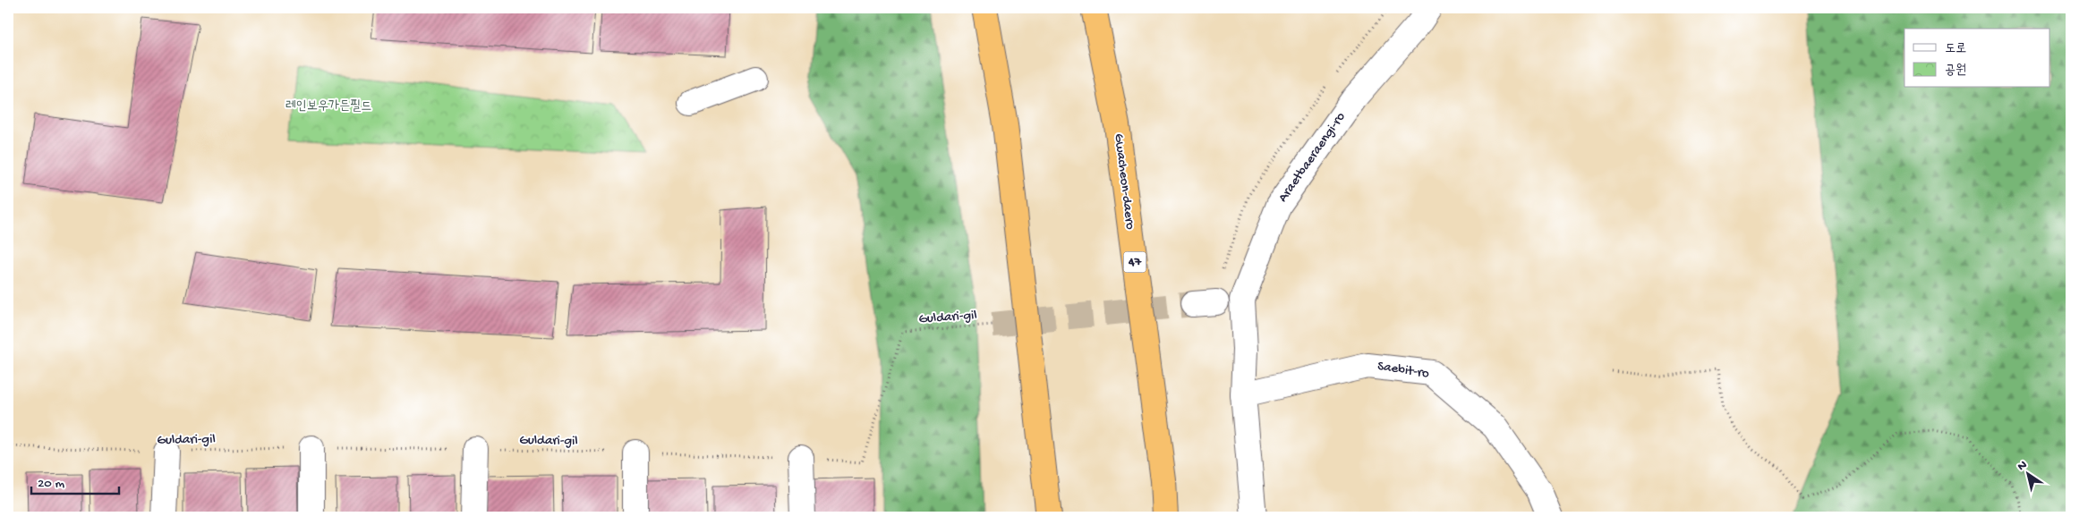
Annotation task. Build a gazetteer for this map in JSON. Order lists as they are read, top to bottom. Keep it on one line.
{"streets":{"highway":["Gwacheon-daero","47"],"street":["Araetbaeraengi-ro","Saebit-ro"],"path":["Guldari-gil"]},"crossings":[["Araetbaeraengi-ro","Saebit-ro"]],"parks":["레인보우가든필드"],"legend":["도로","공원"],"scale_bar":"20 m","north":"top left"}
